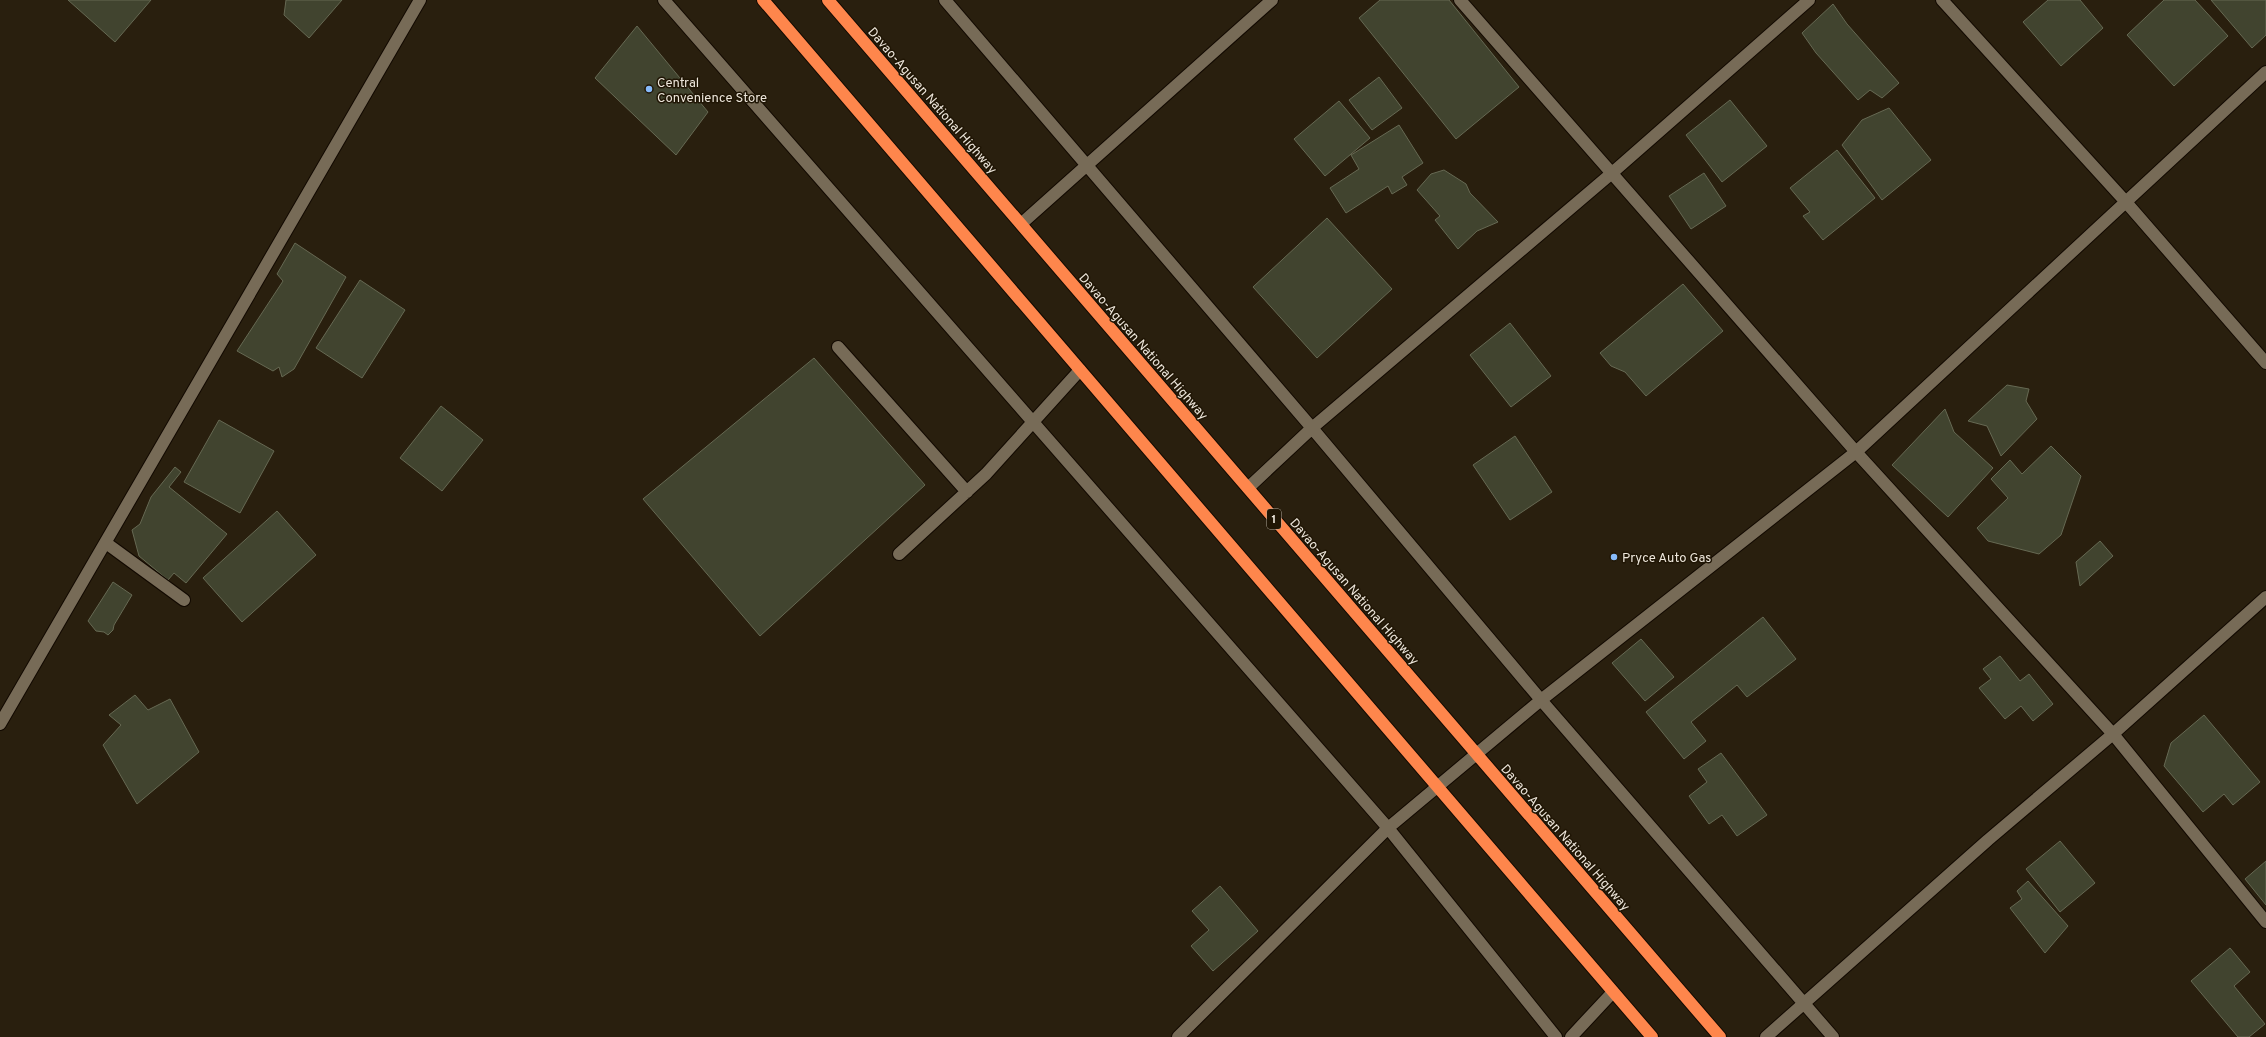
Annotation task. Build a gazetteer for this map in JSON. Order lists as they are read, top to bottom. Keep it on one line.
{"streets":{"highway":["Davao-Agusan National Highway","1"]},"places":["Central Convenience Store","Pryce Auto Gas"]}
